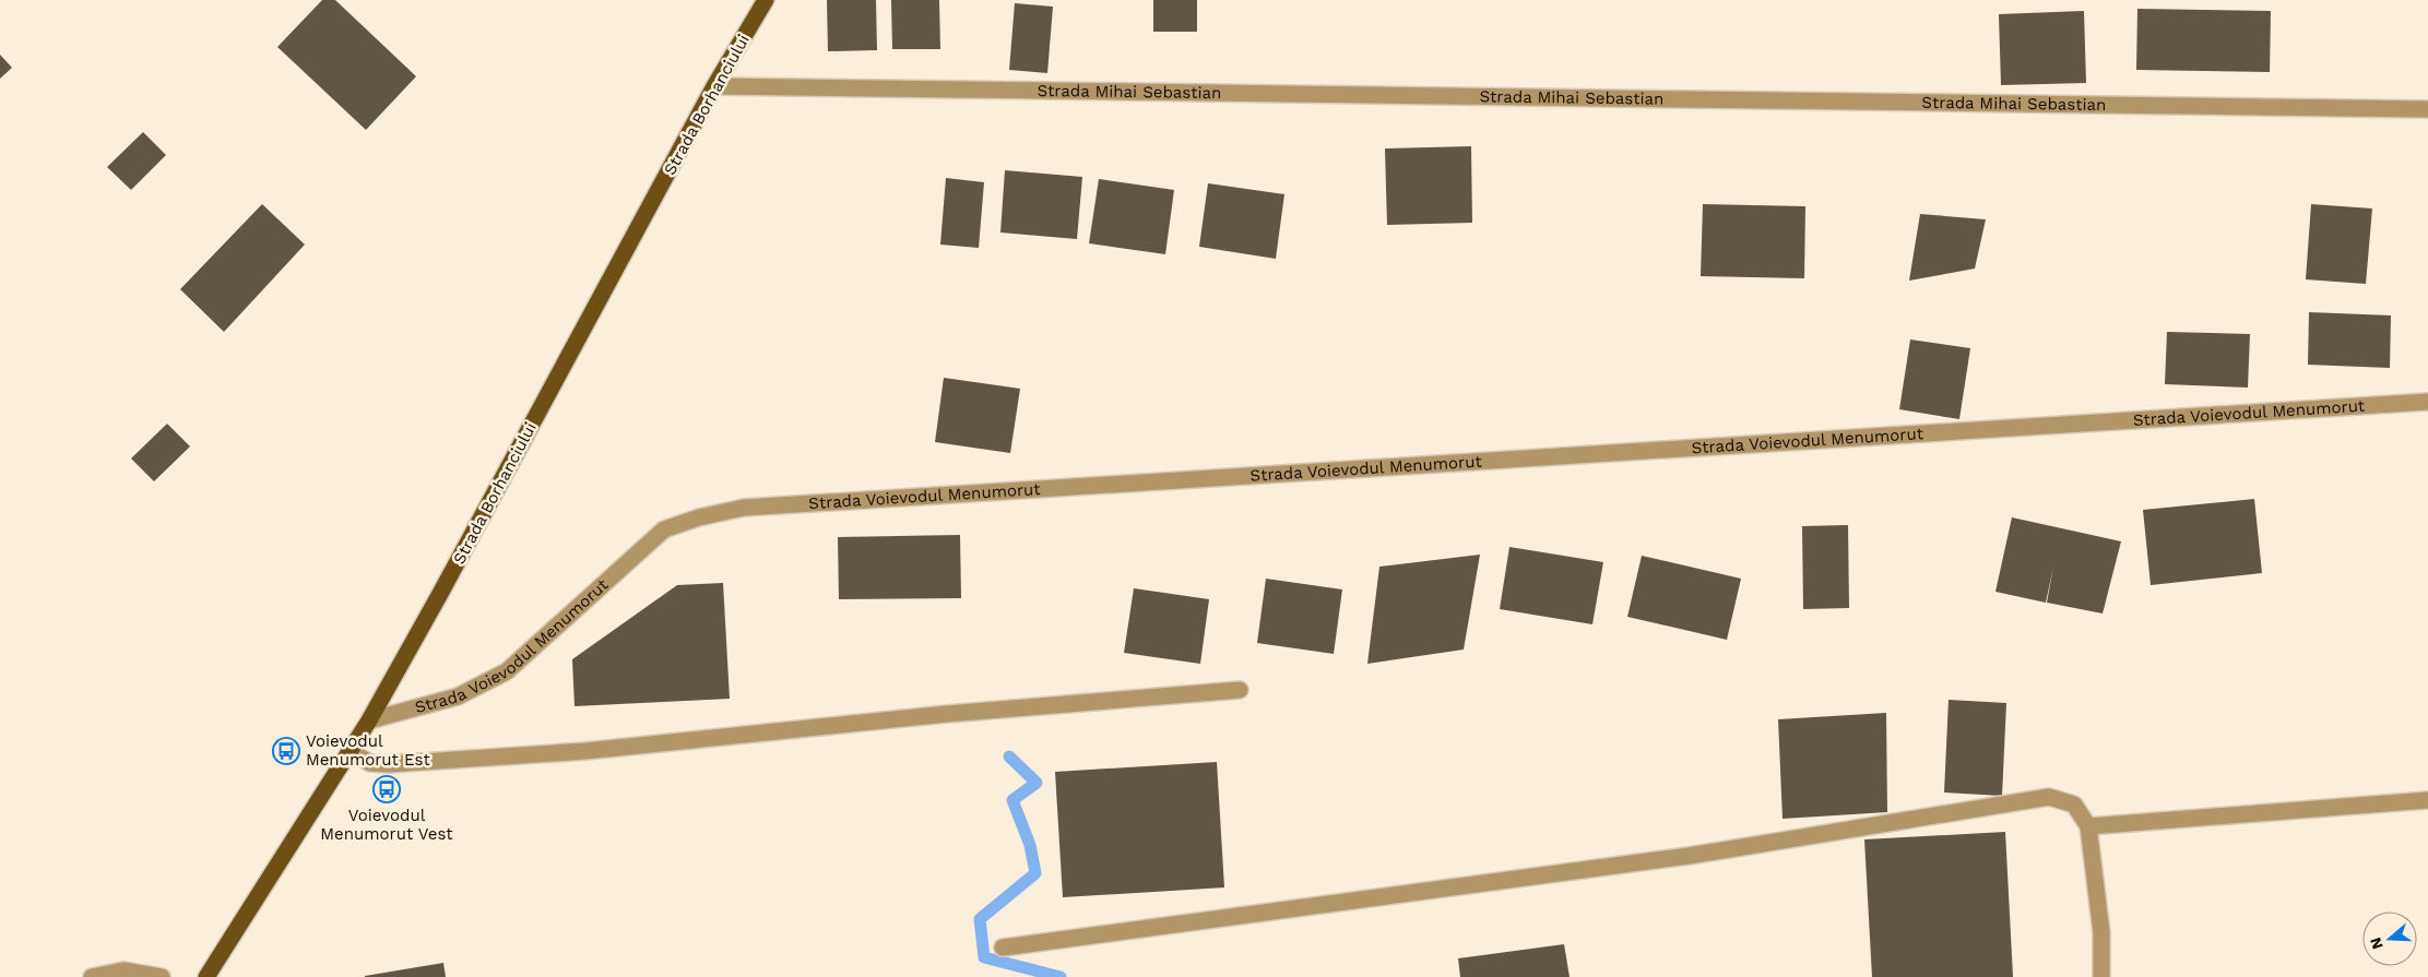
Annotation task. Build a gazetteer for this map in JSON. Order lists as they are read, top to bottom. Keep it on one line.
{"streets":{"main road":["Strada Borhanciului"],"street":["Strada Mihai Sebastian","Strada Voievodul Menumorut"]},"crossings":[["Strada Mihai Sebastian","Strada Borhanciului"],["Strada Borhanciului","Strada Voievodul Menumorut"]],"places":{"bus stop":["Voievodul Menumorut Est","Voievodul Menumorut Vest"]},"north":"left"}
